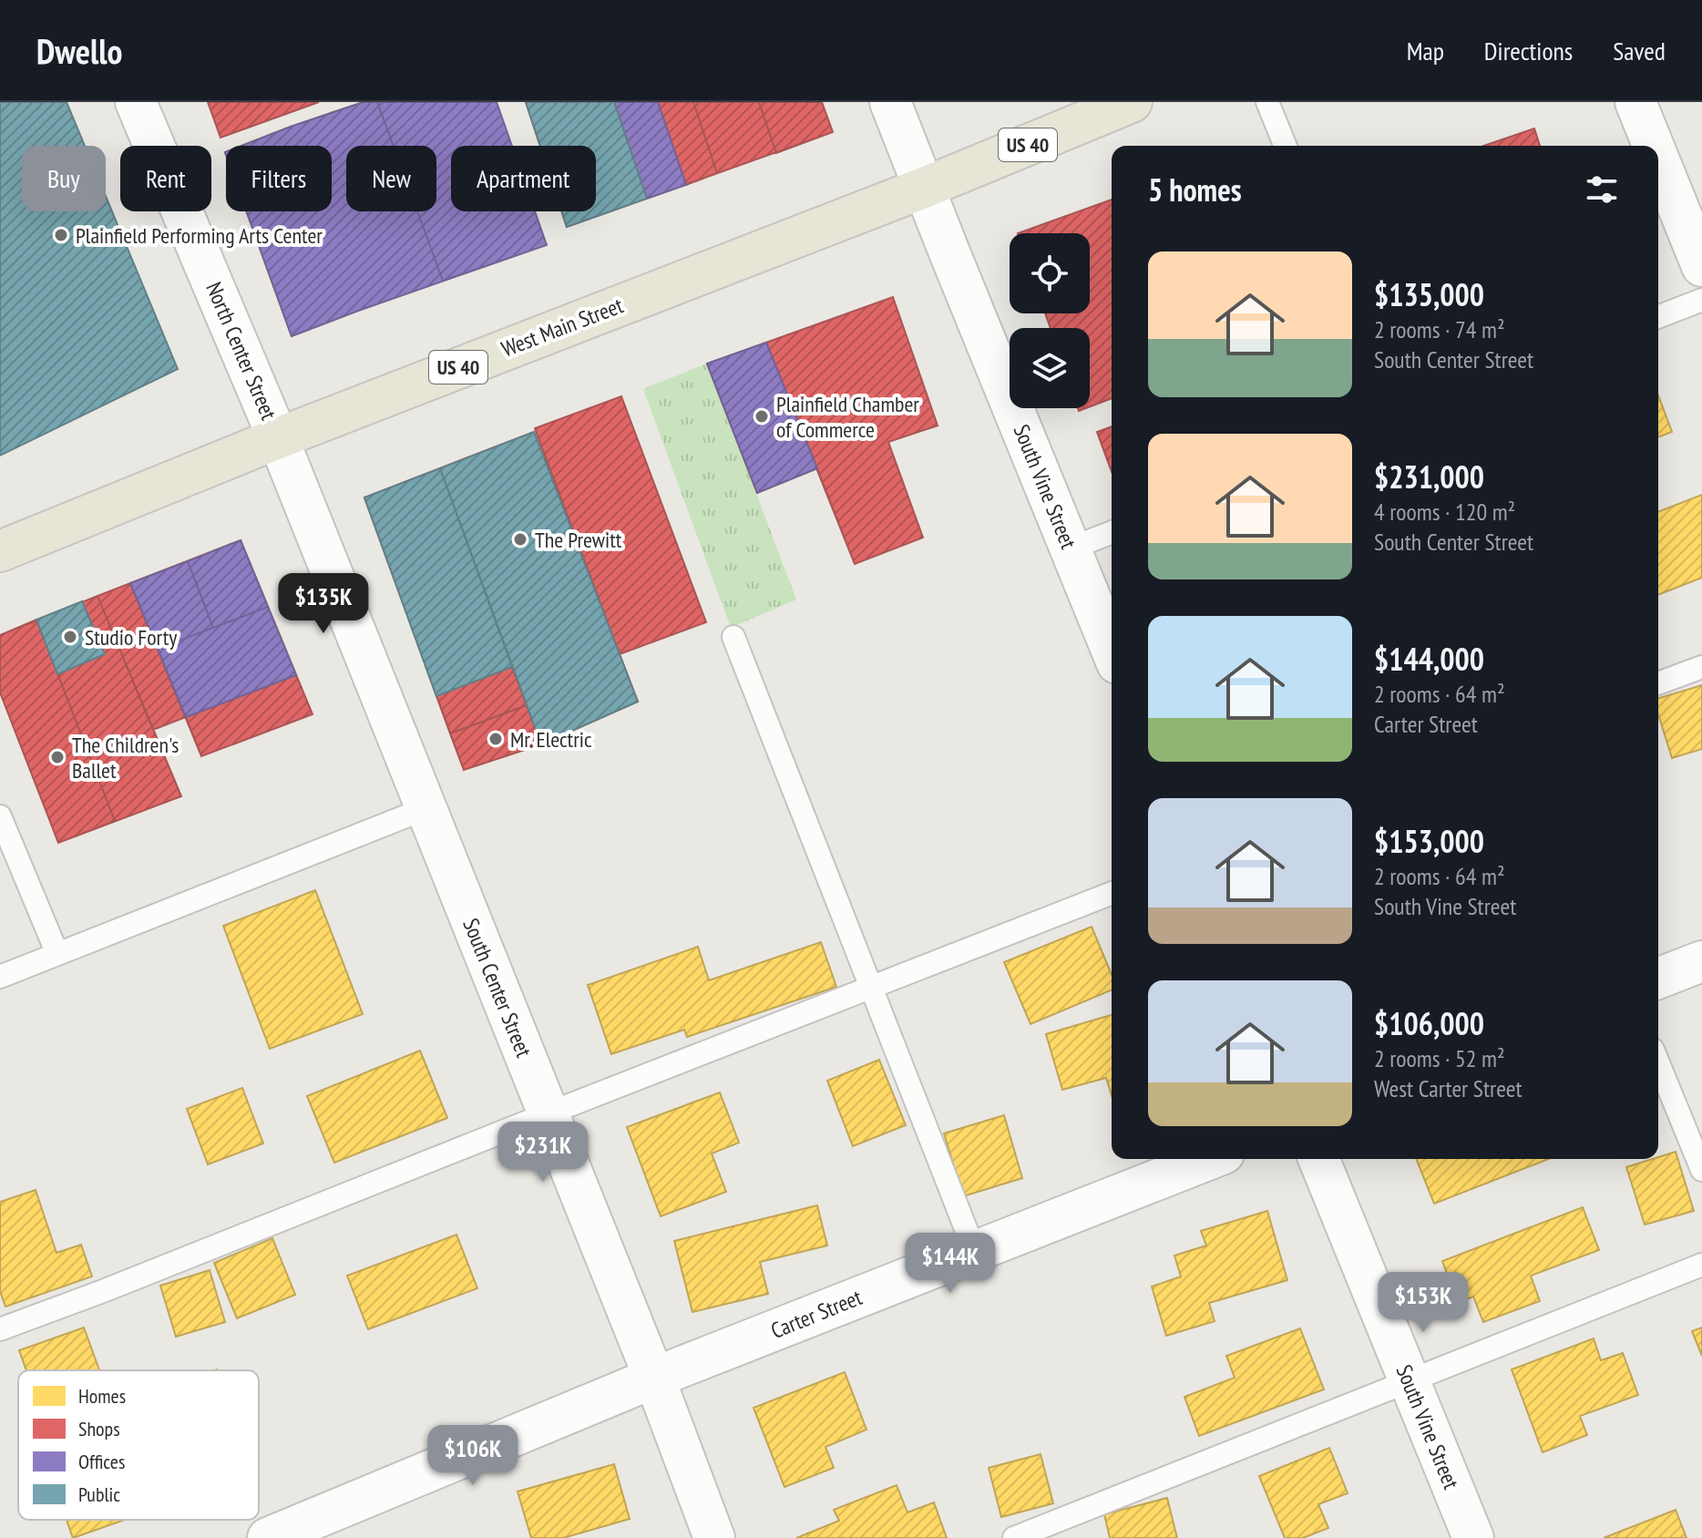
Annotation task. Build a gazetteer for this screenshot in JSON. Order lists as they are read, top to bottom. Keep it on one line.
{"streets":{"main road":["US 40","West Main Street"],"street":["North Center Street","South Vine Street","South Center Street","Carter Street"]},"crossings":[["US 40","West Main Street"],["US 40","South Vine Street"],["West Main Street","North Center Street"],["West Main Street","South Vine Street"],["West Main Street","South Center Street"],["North Center Street","South Center Street"],["South Center Street","Carter Street"]],"places":["Plainfield Performing Arts Center","Plainfield Chamber of Commerce","The Prewitt","Studio Forty","Mr. Electric","The Children's Ballet"],"legend":["Homes","Shops","Offices","Public"],"page":{"header":"Dwello","nav":["Map","Directions","Saved"],"chip":["Buy","Rent","Filters","New","Apartment"],"heading":"5 homes","list":[{"name":"$135,000","note":"2 rooms · 74 m² · South Center Street"},{"name":"$231,000","note":"4 rooms · 120 m² · South Center Street"},{"name":"$144,000","note":"2 rooms · 64 m² · Carter Street"},{"name":"$153,000","note":"2 rooms · 64 m² · South Vine Street"},{"name":"$106,000","note":"2 rooms · 52 m² · West Carter Street"}],"price":["$135K","$231K","$144K","$153K","$106K"]}}
